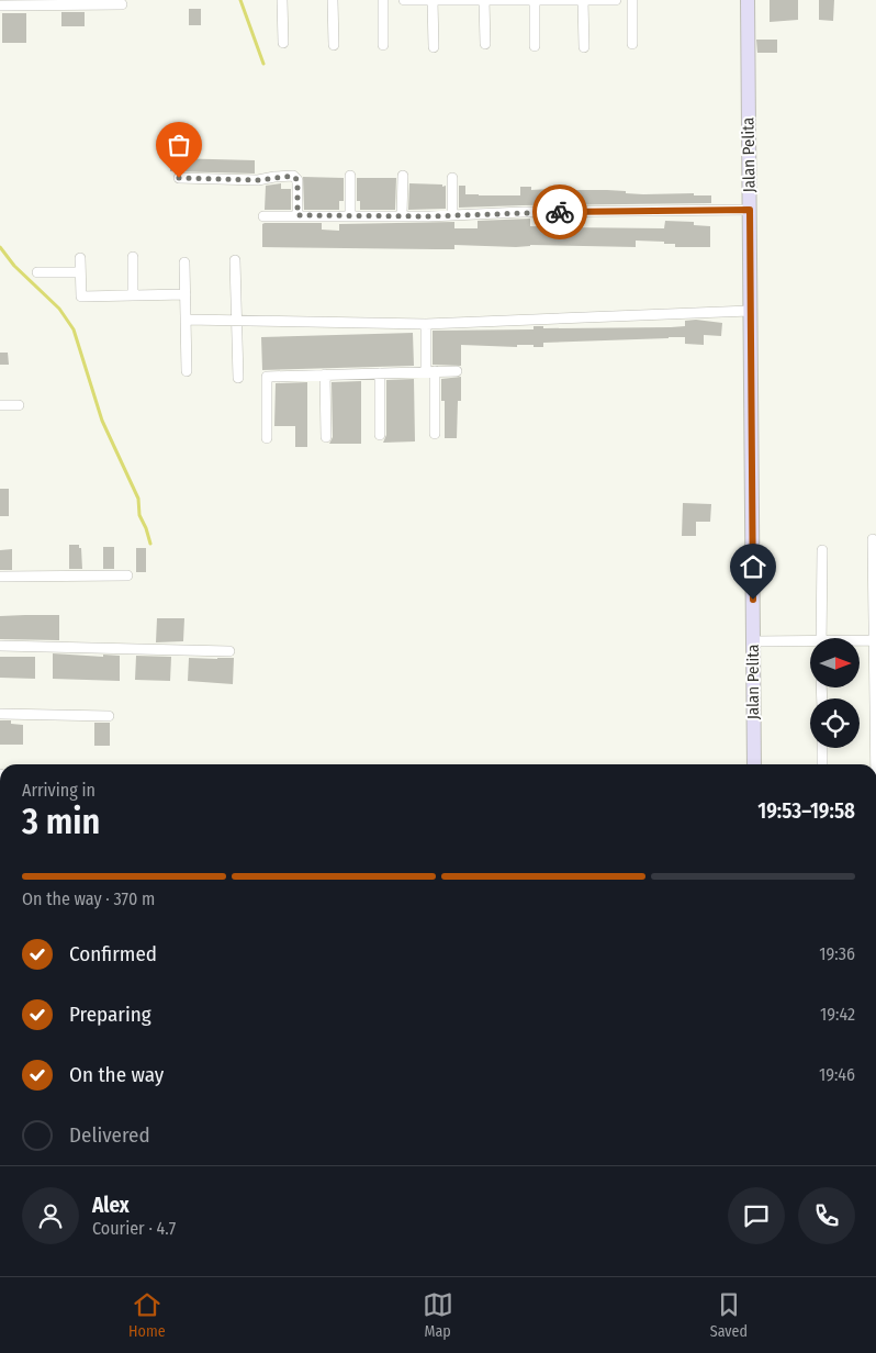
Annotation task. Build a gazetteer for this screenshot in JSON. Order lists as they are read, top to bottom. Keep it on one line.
{"streets":{"street":["Jalan Pelita"]},"north":"right","page":{"heading":["3 min","Arriving in","19:53–19:58"],"panel":["Alex","Courier · 4.7"],"bar":"On the way · 370 m","list":[["Confirmed","19:36"],["Preparing","19:42"],["On the way","19:46"],"Delivered"],"tabs":["Home","Map","Saved"]}}
